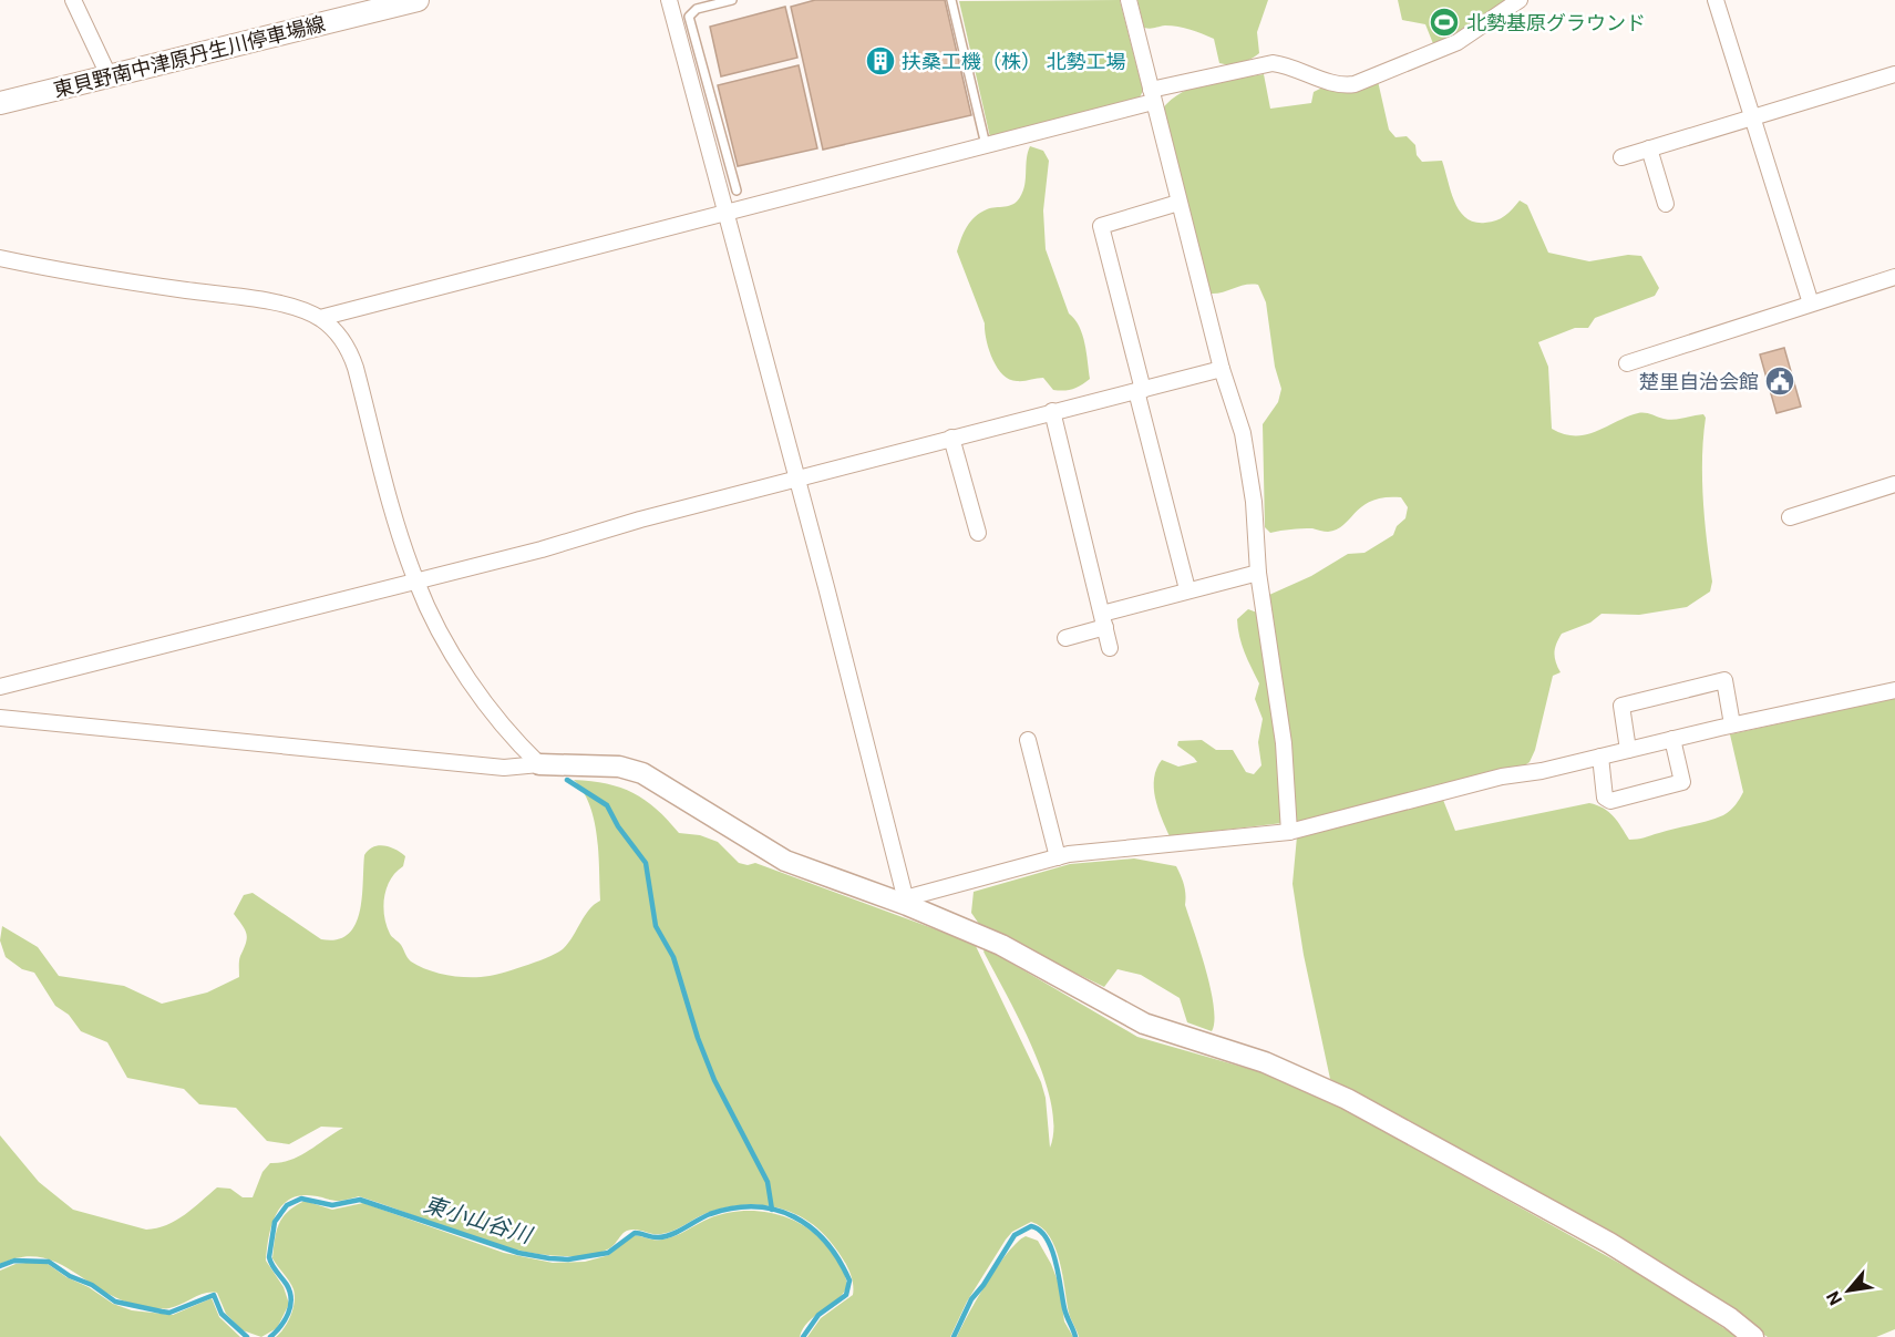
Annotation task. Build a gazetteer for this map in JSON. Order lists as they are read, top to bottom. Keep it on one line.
{"streets":{"main road":["東貝野南中津原丹生川停車場線"]},"water":["東小山谷川"],"places":{"sports":["北勢基原グラウンド"],"building":["扶桑工機（株） 北勢工場"],"public building":["楚里自治会館"]},"north":"bottom left"}
